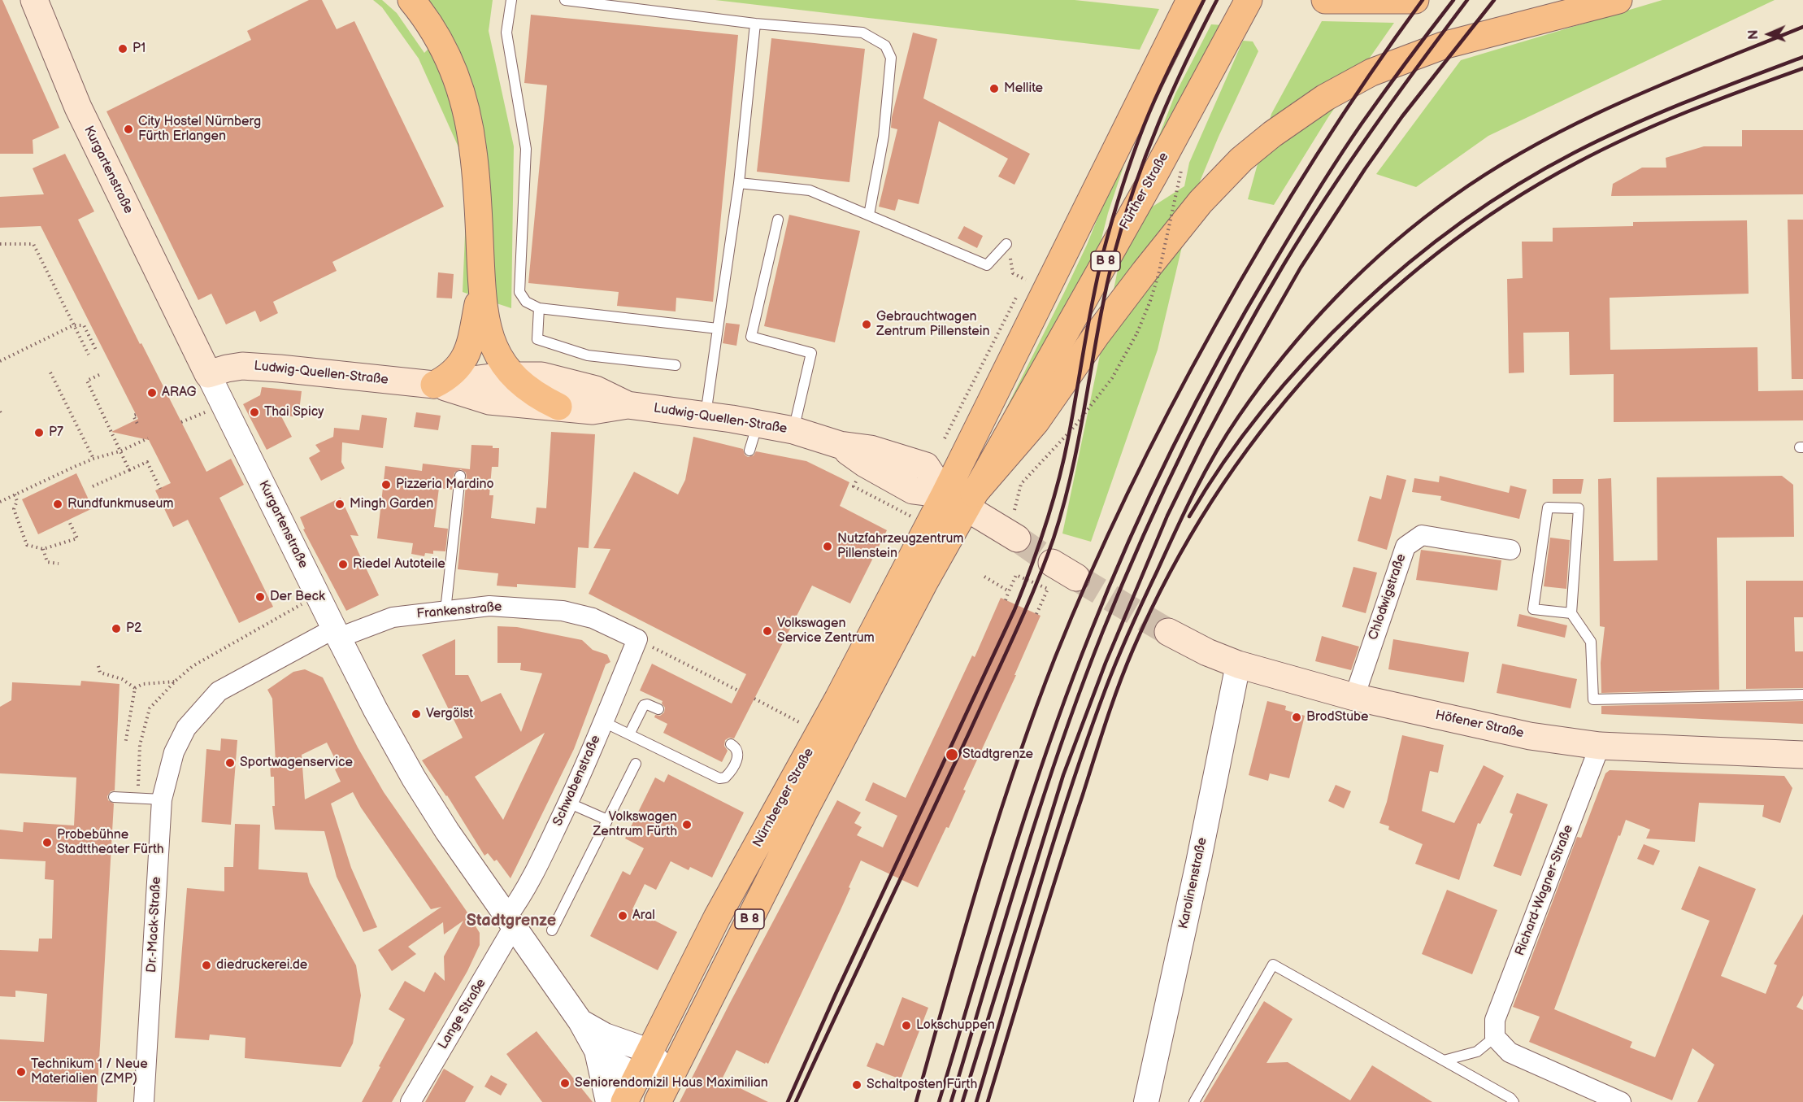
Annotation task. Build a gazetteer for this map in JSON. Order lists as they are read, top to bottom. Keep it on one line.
{"streets":{"main road":["Kurgartenstraße","Fürther Straße","B 8","Ludwig-Quellen-Straße","Höfener Straße","Nürnberger Straße"],"street":["Chlodwigstraße","Frankenstraße","Schwabenstraße","Karolinenstraße","Richard-Wagner-Straße","Dr.-Mack-Straße","Lange Straße"]},"crossings":[["Kurgartenstraße","B 8"],["Kurgartenstraße","Ludwig-Quellen-Straße"],["Kurgartenstraße","Frankenstraße"],["Kurgartenstraße","Schwabenstraße"],["Kurgartenstraße","Nürnberger Straße"],["Kurgartenstraße","Dr.-Mack-Straße"],["Kurgartenstraße","Lange Straße"],["Fürther Straße","B 8"],["Fürther Straße","Ludwig-Quellen-Straße"],["Fürther Straße","Nürnberger Straße"],["B 8","Ludwig-Quellen-Straße"],["B 8","Nürnberger Straße"],["Ludwig-Quellen-Straße","Nürnberger Straße"],["Chlodwigstraße","Höfener Straße"],["Frankenstraße","Schwabenstraße"],["Frankenstraße","Dr.-Mack-Straße"],["Höfener Straße","Karolinenstraße"],["Höfener Straße","Richard-Wagner-Straße"],["Schwabenstraße","Lange Straße"]],"districts":["Stadtgrenze"],"places":["P1","Mellite","City Hostel Nürnberg Fürth Erlangen","Gebrauchtwagen Zentrum Pillenstein","ARAG","Thai Spicy","P7","Pizzeria Mardino","Rundfunkmuseum","Mingh Garden","Nutzfahrzeugzentrum Pillenstein","Riedel Autoteile","Der Beck","P2","Volkswagen Service Zentrum","Vergölst","BrodStube","Stadtgrenze","Sportwagenservice","Volkswagen Zentrum Fürth","Probebühne Stadttheater Fürth","Aral","diedruckerei.de","Lokschuppen","Technikum 1 / Neue Materialien (ZMP)","Seniorendomizil Haus Maximilian","Schaltposten Fürth"],"north":"left"}
